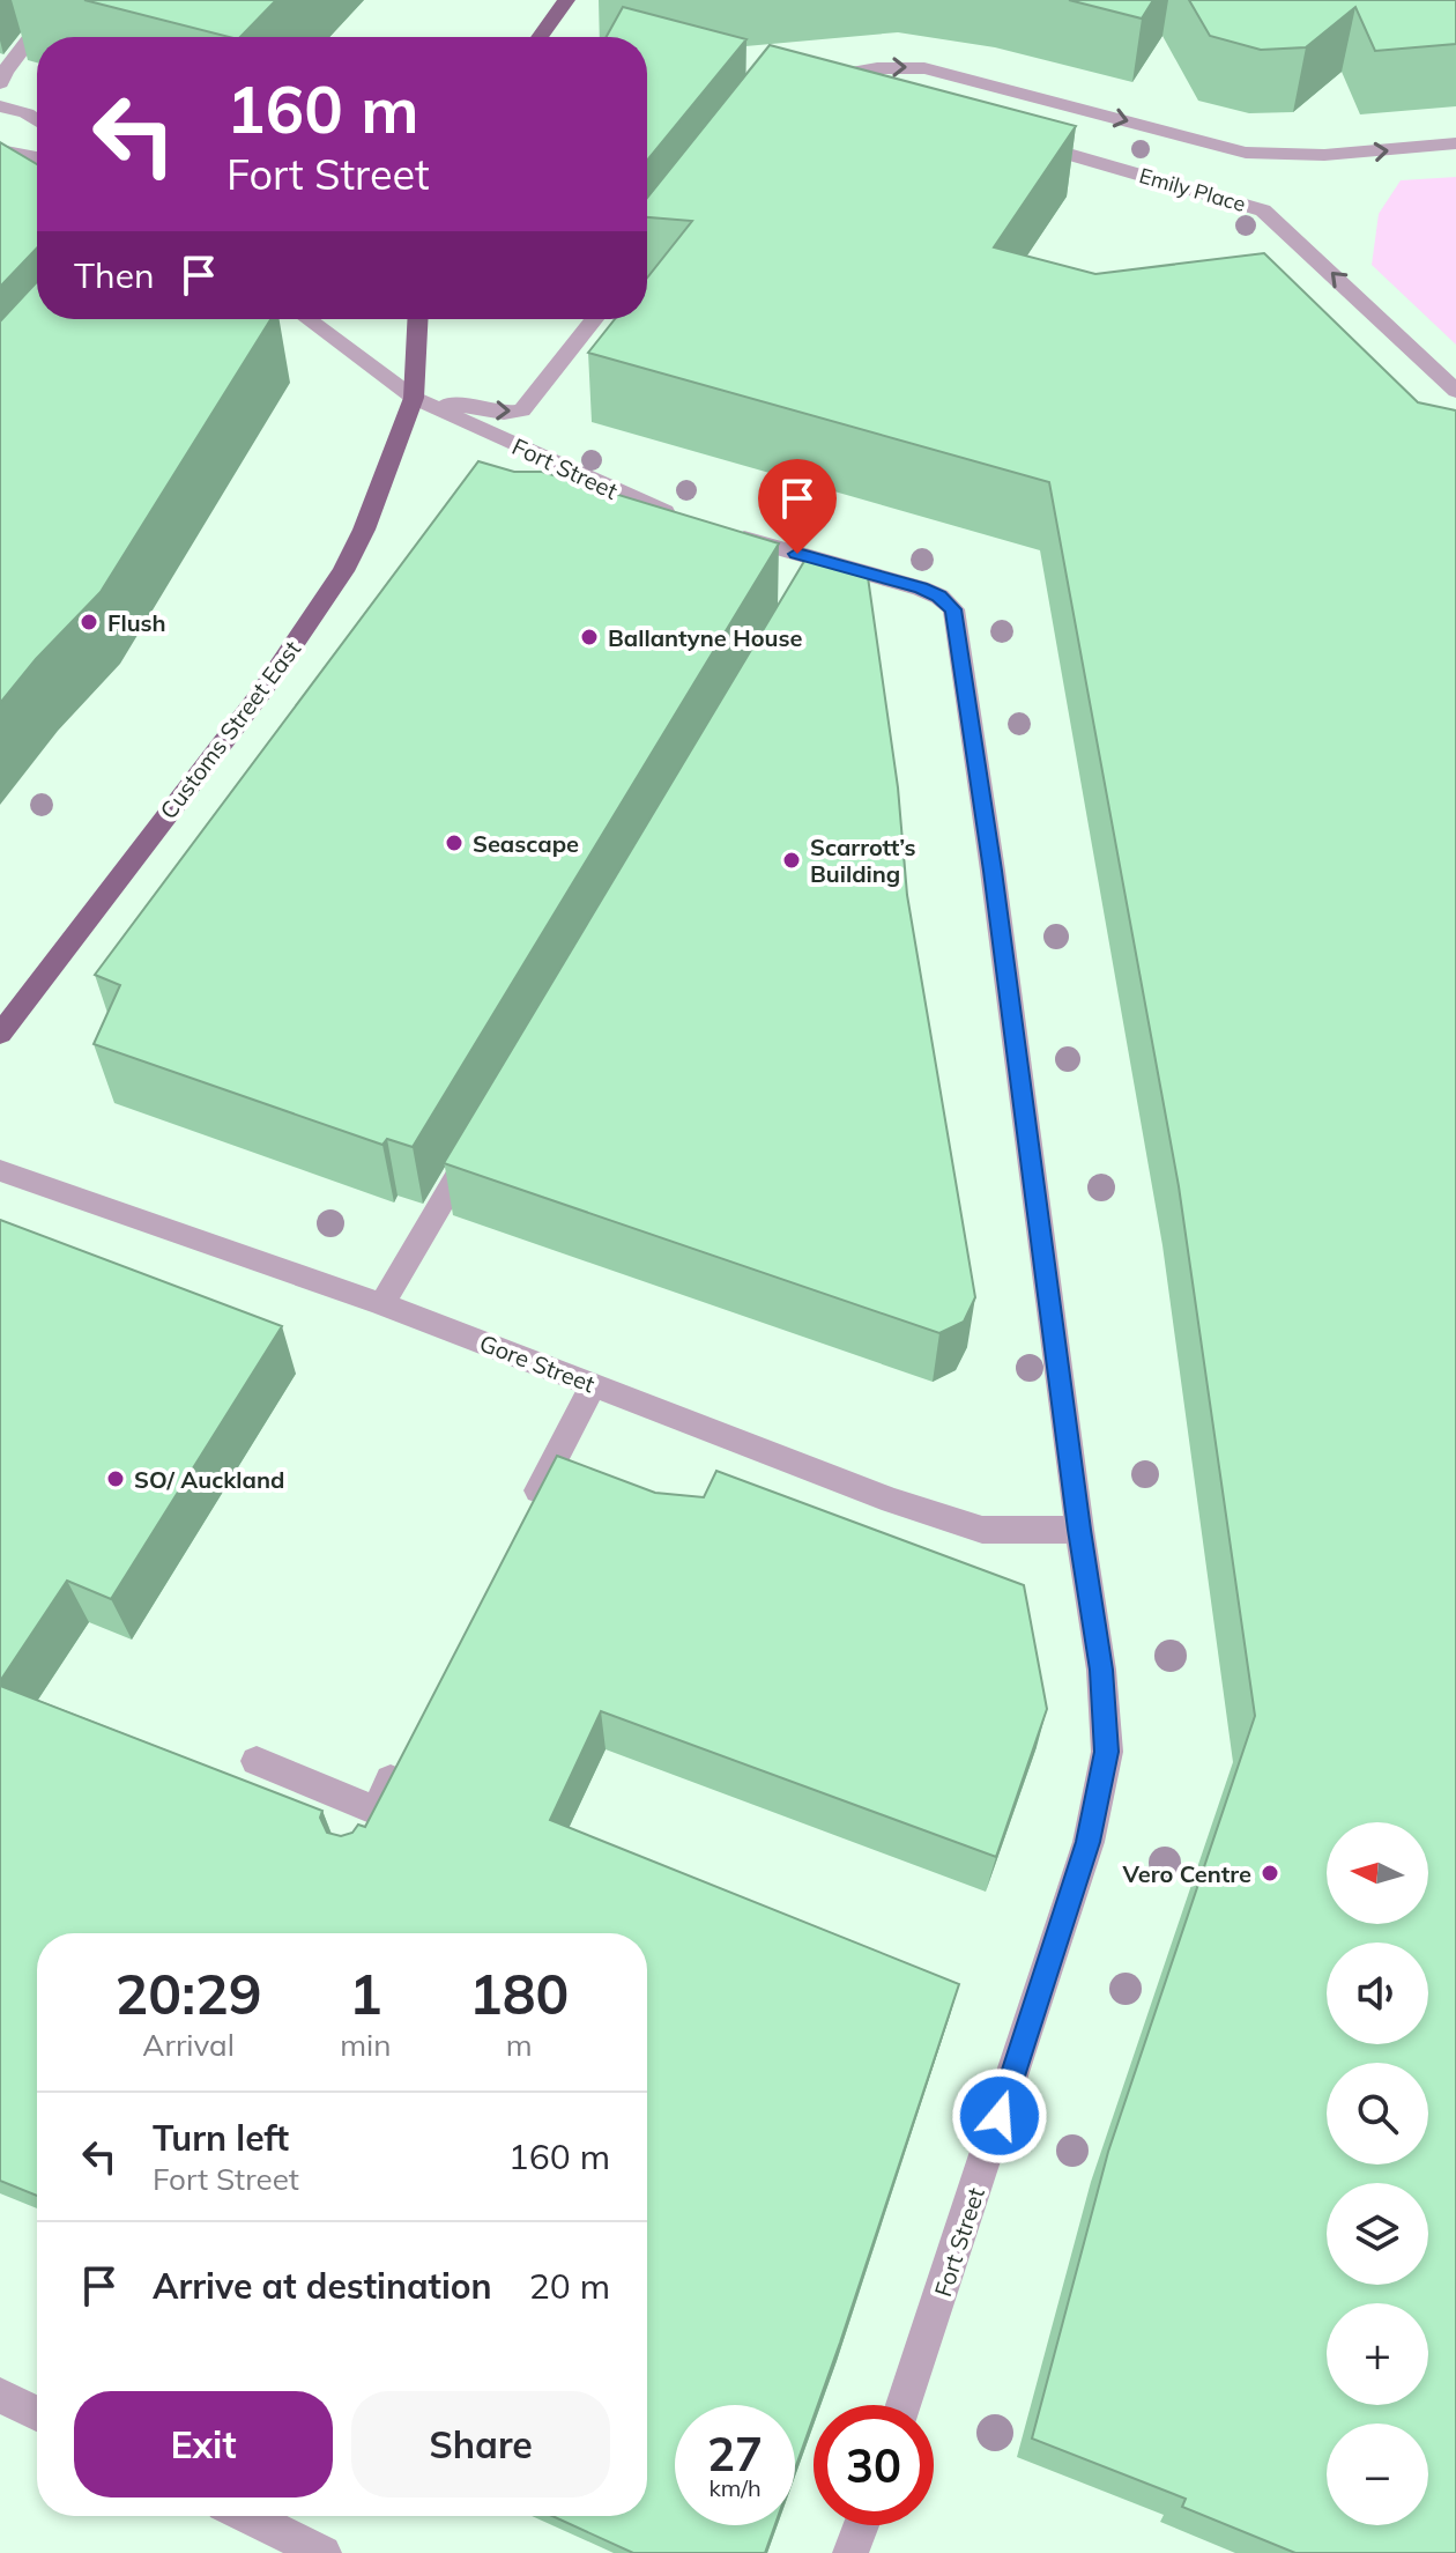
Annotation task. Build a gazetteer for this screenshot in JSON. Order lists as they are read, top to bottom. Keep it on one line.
{"streets":{"main road":["Customs Street East"],"street":["Emily Place","Fort Street","Gore Street"]},"crossings":[["Fort Street","Customs Street East"],["Fort Street","Gore Street"]],"one_way":["Emily Place"],"places":["Flush","Ballantyne House","Seascape","Scarrott’s Building","SO/ Auckland","Vero Centre"],"north":"left","page":{"turn":["160 m","Fort Street"],"then":"Then","map_buttons":["+","−"],"eta":["20:29","Arrival","1","min","180","m"],"list":[{"name":"Turn left","note":"Fort Street","value":"160 m"},{"name":"Arrive at destination","value":"20 m"}],"buttons":["Exit","Share"],"speed":"27 km/h","limit":"30"}}
